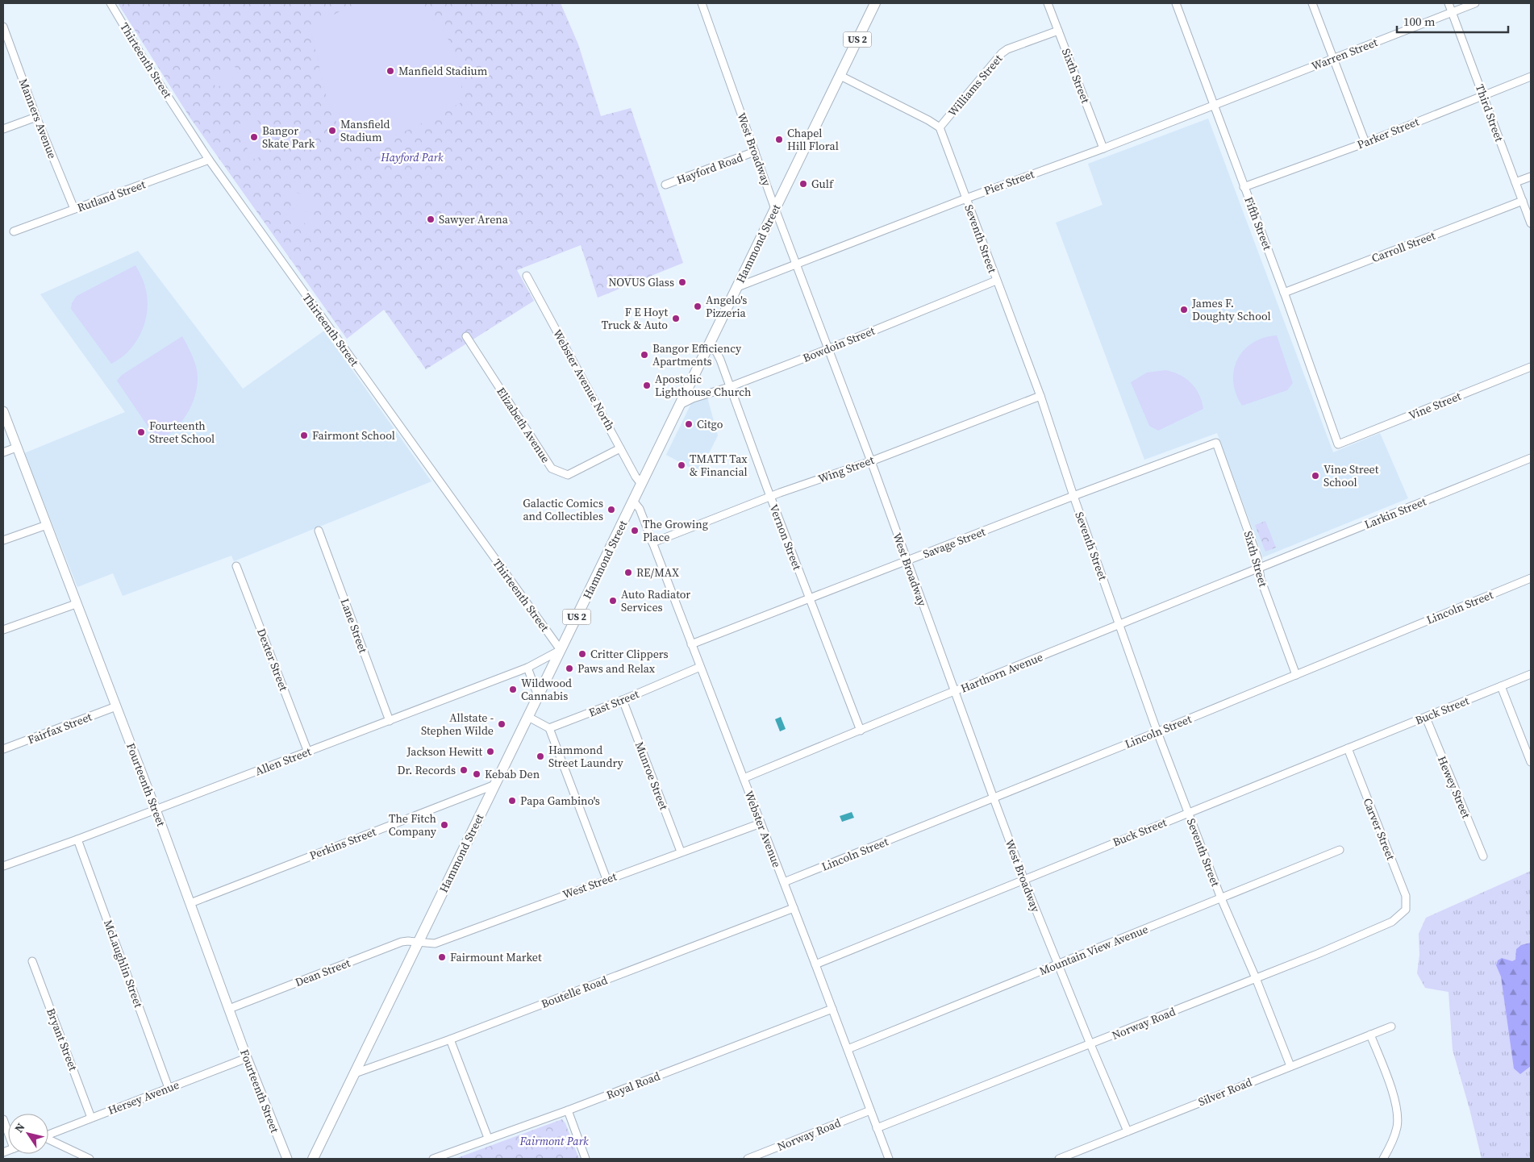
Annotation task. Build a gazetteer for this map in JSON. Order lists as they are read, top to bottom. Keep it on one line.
{"streets":{"main road":["US 2","Hammond Street"],"street":["Warren Street","Thirteenth Street","Sixth Street","Williams Street","Third Street","Manners Avenue","Parker Street","West Broadway","Hayford Road","Pier Street","Rutland Street","Fifth Street","Seventh Street","Carroll Street","Bowdoin Street","Webster Avenue North","Vine Street","Elizabeth Avenue","Wing Street","Larkin Street","Vernon Street","Savage Street","Lincoln Street","Lane Street","Dexter Street","Harthorn Avenue","East Street","Buck Street","Fairfax Street","Allen Street","Munroe Street","Fourteenth Street","Hewey Street","Webster Avenue","Carver Street","Perkins Street","West Street","Mountain View Avenue","McLaughlin Street","Dean Street","Boutelle Road","Norway Road","Bryant Street","Royal Road","Silver Road","Hersey Avenue"]},"crossings":[["Warren Street","Third Street"],["Warren Street","Pier Street"],["Warren Street","Fifth Street"],["Thirteenth Street","Rutland Street"],["Thirteenth Street","Hammond Street"],["Thirteenth Street","Allen Street"],["Sixth Street","Williams Street"],["Sixth Street","Pier Street"],["Sixth Street","Larkin Street"],["Sixth Street","Savage Street"],["Sixth Street","Lincoln Street"],["Sixth Street","Harthorn Avenue"],["Williams Street","Seventh Street"],["Third Street","Parker Street"],["Third Street","Carroll Street"],["Manners Avenue","Rutland Street"],["Parker Street","Fifth Street"],["West Broadway","Hayford Road"],["West Broadway","Pier Street"],["West Broadway","Hammond Street"],["West Broadway","Bowdoin Street"],["West Broadway","Wing Street"],["West Broadway","Savage Street"],["West Broadway","Lincoln Street"],["West Broadway","Harthorn Avenue"],["West Broadway","Buck Street"],["West Broadway","Mountain View Avenue"],["West Broadway","Norway Road"],["West Broadway","Silver Road"],["Pier Street","Fifth Street"],["Pier Street","Seventh Street"],["Pier Street","Hammond Street"],["Fifth Street","Carroll Street"],["Fifth Street","Vine Street"],["Seventh Street","Bowdoin Street"],["Seventh Street","Wing Street"],["Seventh Street","Savage Street"],["Seventh Street","Lincoln Street"],["Seventh Street","Harthorn Avenue"],["Seventh Street","Buck Street"],["Seventh Street","Mountain View Avenue"],["Seventh Street","Norway Road"],["Seventh Street","Silver Road"],["Hammond Street","Bowdoin Street"],["Hammond Street","Webster Avenue North"],["Hammond Street","Vernon Street"],["Hammond Street","Allen Street"],["Hammond Street","Webster Avenue"],["Hammond Street","Perkins Street"],["Hammond Street","West Street"],["Hammond Street","Dean Street"],["Hammond Street","Boutelle Road"],["Bowdoin Street","Vernon Street"],["Webster Avenue North","Elizabeth Avenue"],["Wing Street","Vernon Street"],["Wing Street","Webster Avenue"],["Larkin Street","Harthorn Avenue"],["Vernon Street","Savage Street"],["Vernon Street","Harthorn Avenue"],["Savage Street","Webster Avenue"],["Lincoln Street","Webster Avenue"],["Lane Street","Allen Street"],["Dexter Street","Allen Street"],["Harthorn Avenue","Webster Avenue"],["East Street","Munroe Street"],["East Street","Webster Avenue"],["Buck Street","Hewey Street"],["Buck Street","Webster Avenue"],["Buck Street","Carver Street"],["Fairfax Street","Fourteenth Street"],["Allen Street","Fourteenth Street"],["Allen Street","McLaughlin Street"],["Munroe Street","West Street"],["Fourteenth Street","Perkins Street"],["Fourteenth Street","Dean Street"],["Fourteenth Street","Hersey Avenue"],["Webster Avenue","West Street"],["Webster Avenue","Mountain View Avenue"],["Webster Avenue","Boutelle Road"],["Webster Avenue","Norway Road"],["Webster Avenue","Royal Road"],["Carver Street","Norway Road"],["West Street","Dean Street"],["McLaughlin Street","Hersey Avenue"],["Bryant Street","Hersey Avenue"]],"parks":["Hayford Park","Fairmont Park"],"places":["Manfield Stadium","Mansfield Stadium","Bangor Skate Park","Chapel Hill Floral","Gulf","Sawyer Arena","NOVUS Glass","Angelo's Pizzeria","James F. Doughty School","F E Hoyt Truck & Auto","Bangor Efficiency Apartments","Apostolic Lighthouse Church","Citgo","Fourteenth Street School","Fairmont School","TMATT Tax & Financial","Vine Street School","Galactic Comics and Collectibles","The Growing Place","RE/MAX","Auto Radiator Services","Critter Clippers","Paws and Relax","Wildwood Cannabis","Allstate - Stephen Wilde","Jackson Hewitt","Hammond Street Laundry","Dr. Records","Kebab Den","Papa Gambino's","The Fitch Company","Fairmount Market"],"scale_bar":"100 m","north":"top left"}
